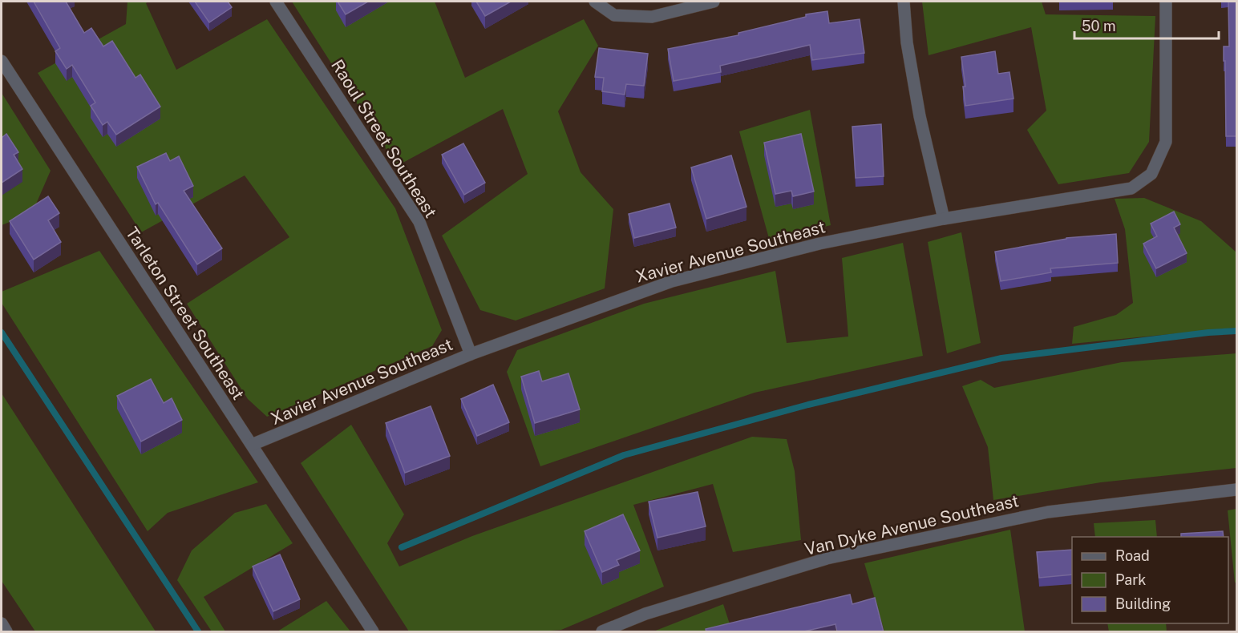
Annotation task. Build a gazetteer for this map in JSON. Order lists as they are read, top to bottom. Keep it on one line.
{"streets":{"street":["Raoul Street Southeast","Xavier Avenue Southeast","Tarleton Street Southeast","Van Dyke Avenue Southeast"]},"crossings":[["Raoul Street Southeast","Xavier Avenue Southeast"],["Xavier Avenue Southeast","Tarleton Street Southeast"]],"legend":["Road","Park","Building"],"scale_bar":"50 m"}
